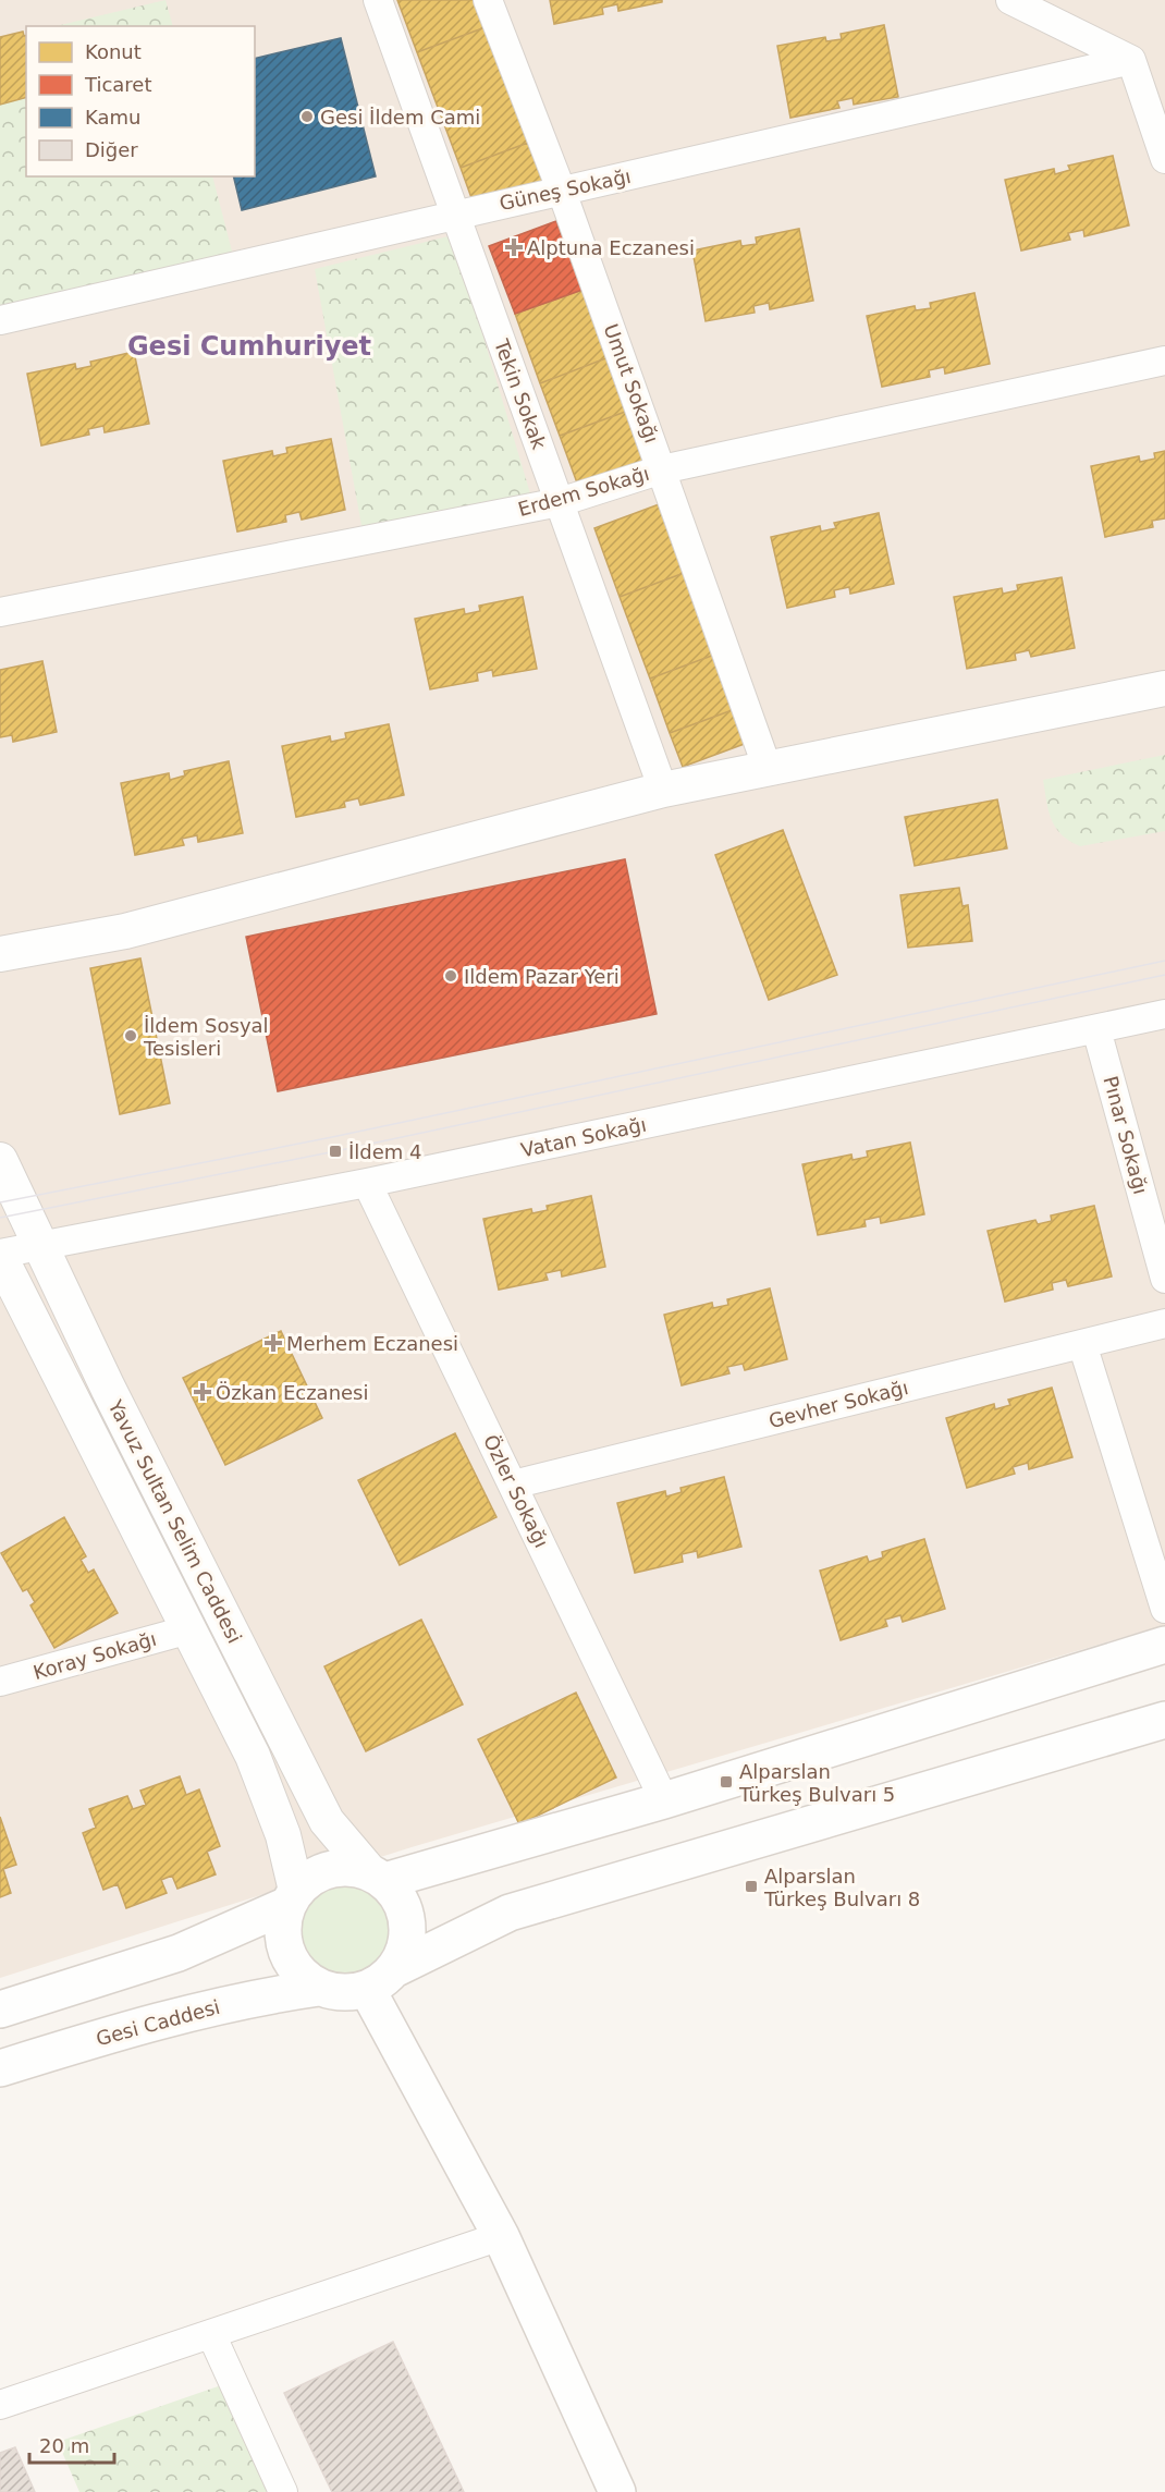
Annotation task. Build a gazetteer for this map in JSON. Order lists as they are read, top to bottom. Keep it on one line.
{"streets":{"main road":["Gesi Caddesi"],"street":["Güneş Sokağı","Umut Sokağı","Tekin Sokak","Erdem Sokağı","Pınar Sokağı","Vatan Sokağı","Gevher Sokağı","Özler Sokağı","Yavuz Sultan Selim Caddesi","Koray Sokağı"]},"crossings":[["Güneş Sokağı","Umut Sokağı"],["Güneş Sokağı","Tekin Sokak"],["Umut Sokağı","Erdem Sokağı"],["Tekin Sokak","Erdem Sokağı"],["Pınar Sokağı","Vatan Sokağı"],["Vatan Sokağı","Özler Sokağı"],["Vatan Sokağı","Yavuz Sultan Selim Caddesi"],["Gevher Sokağı","Özler Sokağı"],["Yavuz Sultan Selim Caddesi","Koray Sokağı"],["Yavuz Sultan Selim Caddesi","Gesi Caddesi"]],"districts":["Gesi Cumhuriyet"],"places":{"other":["Gesi İldem Cami","Ildem Pazar Yeri","İldem Sosyal Tesisleri"],"health":["Alptuna Eczanesi","Merhem Eczanesi","Özkan Eczanesi"],"transit":["İldem 4","Alparslan Türkeş Bulvarı 5","Alparslan Türkeş Bulvarı 8"]},"legend":["Konut","Ticaret","Kamu","Diğer"],"scale_bar":"20 m"}
